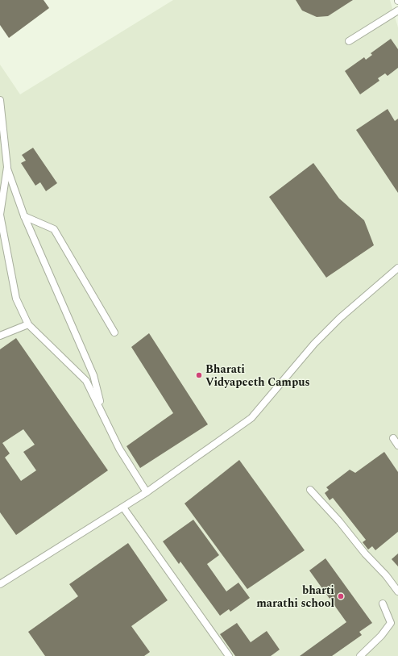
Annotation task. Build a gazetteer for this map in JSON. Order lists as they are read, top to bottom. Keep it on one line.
{"places":["Bharati Vidyapeeth Campus","bharti marathi school"]}
